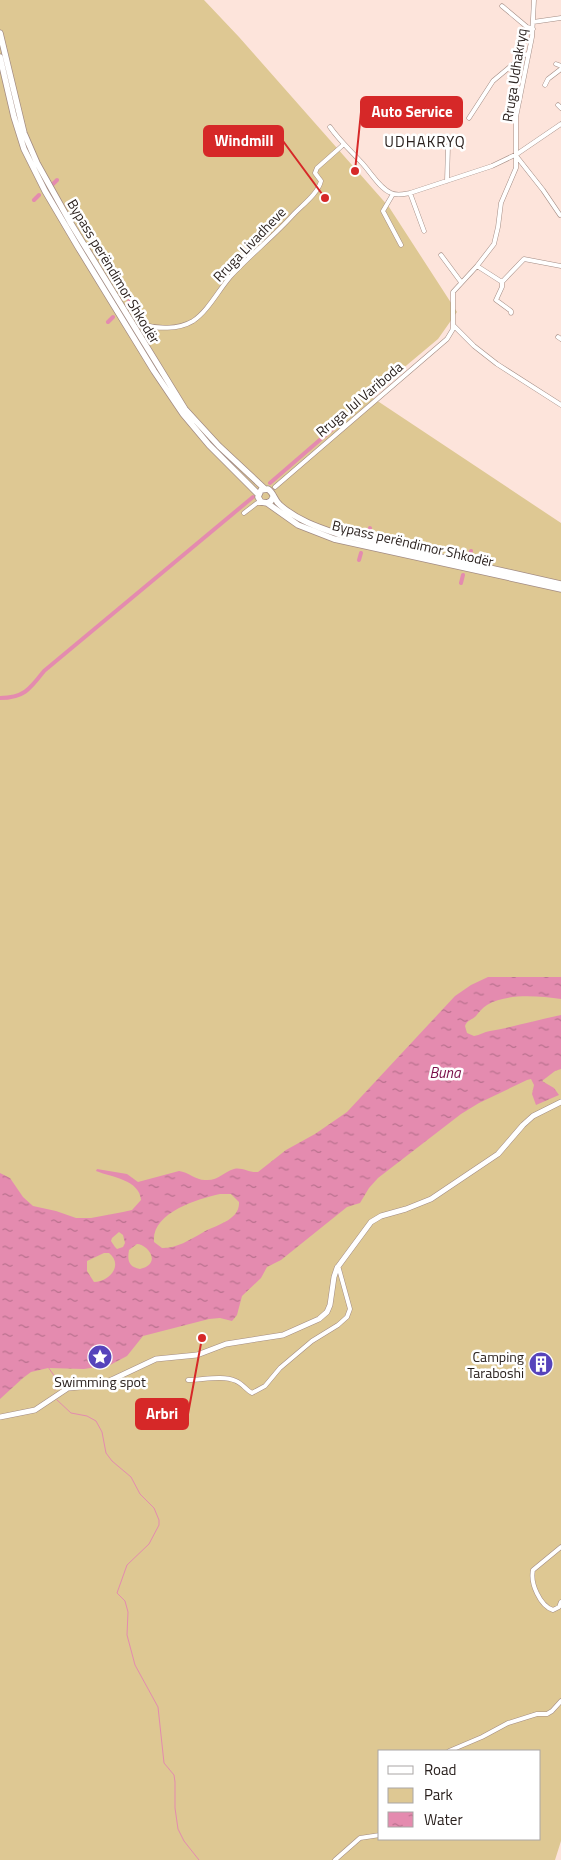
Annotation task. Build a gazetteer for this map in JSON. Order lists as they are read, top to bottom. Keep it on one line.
{"streets":{"highway":["Bypass perëndimor Shkodër"],"street":["Rruga Udhakryq","Rruga Livadheve","Rruga Jul Variboda"]},"crossings":[["Bypass perëndimor Shkodër","Rruga Jul Variboda"]],"districts":["UDHAKRYQ"],"water":["Buna"],"places":{"other":["Auto Service","Windmill","Arbri"],"place":["Swimming spot"],"building":["Camping Taraboshi"]},"legend":["Road","Park","Water"]}
